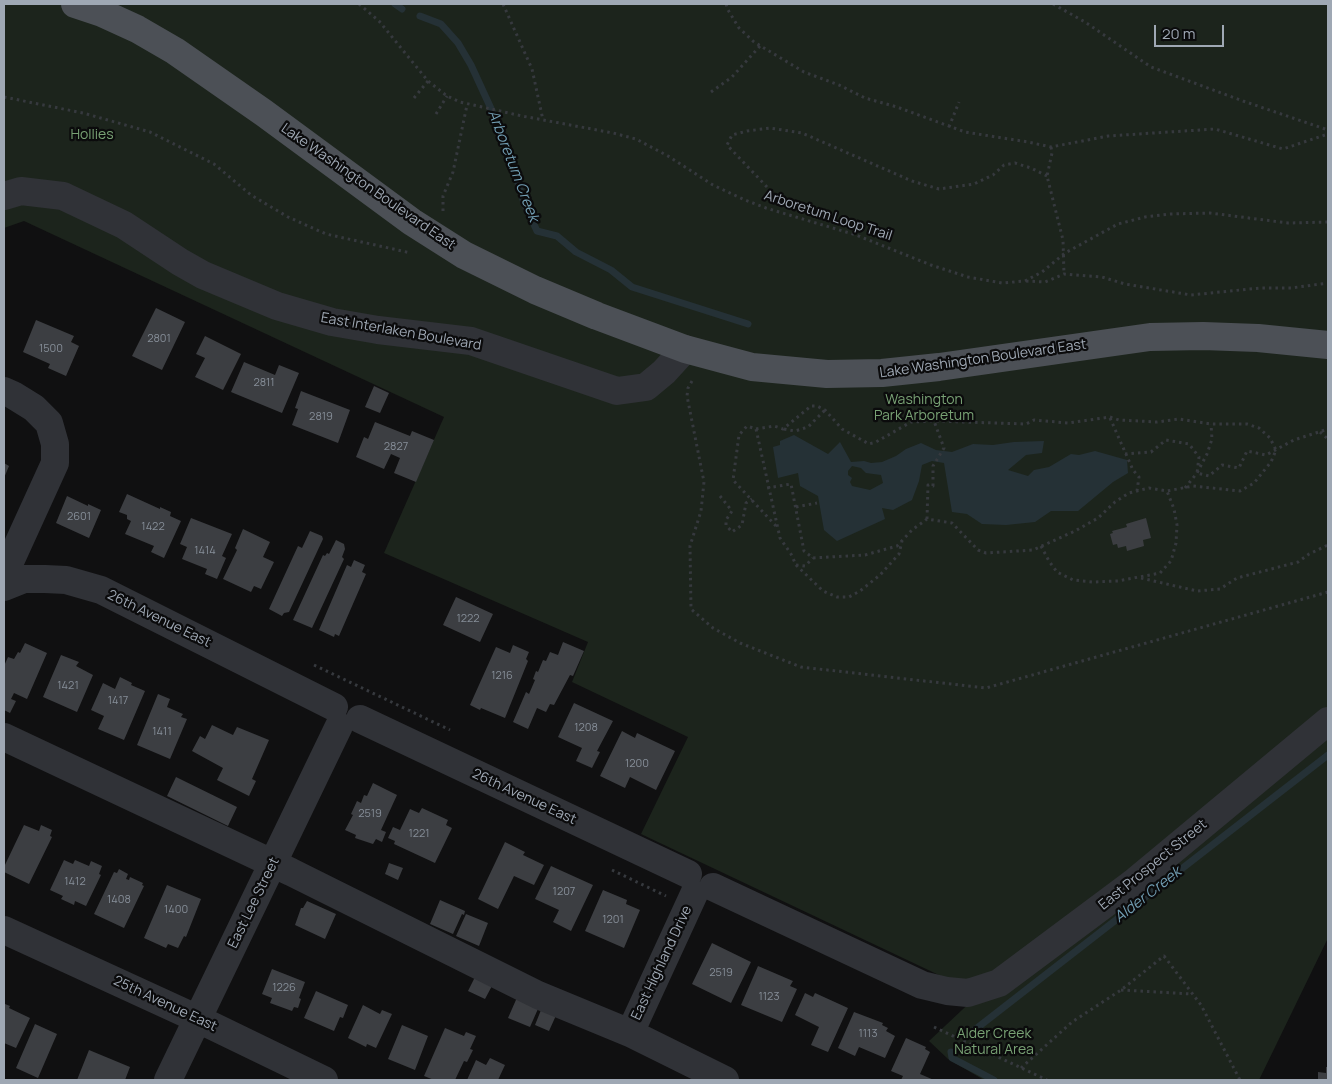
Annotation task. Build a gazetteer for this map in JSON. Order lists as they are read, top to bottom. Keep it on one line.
{"streets":{"main road":["Lake Washington Boulevard East"],"street":["East Interlaken Boulevard","26th Avenue East","East Prospect Street","East Lee Street","East Highland Drive","25th Avenue East"],"path":["Arboretum Loop Trail"]},"crossings":[["Lake Washington Boulevard East","East Interlaken Boulevard"],["26th Avenue East","East Prospect Street"],["26th Avenue East","East Lee Street"],["26th Avenue East","East Highland Drive"],["East Lee Street","25th Avenue East"]],"water":["Arboretum Creek","Alder Creek"],"parks":["Hollies","Washington Park Arboretum","Alder Creek Natural Area"],"house_numbers":["2801","1500","2811","2819","2827","2601","1422","1414","1222","1216","1421","1417","1208","1411","1200","2519","1221","1412","1207","1408","1400","1201","2519","1226","1123","1113"],"scale_bar":"20 m"}
